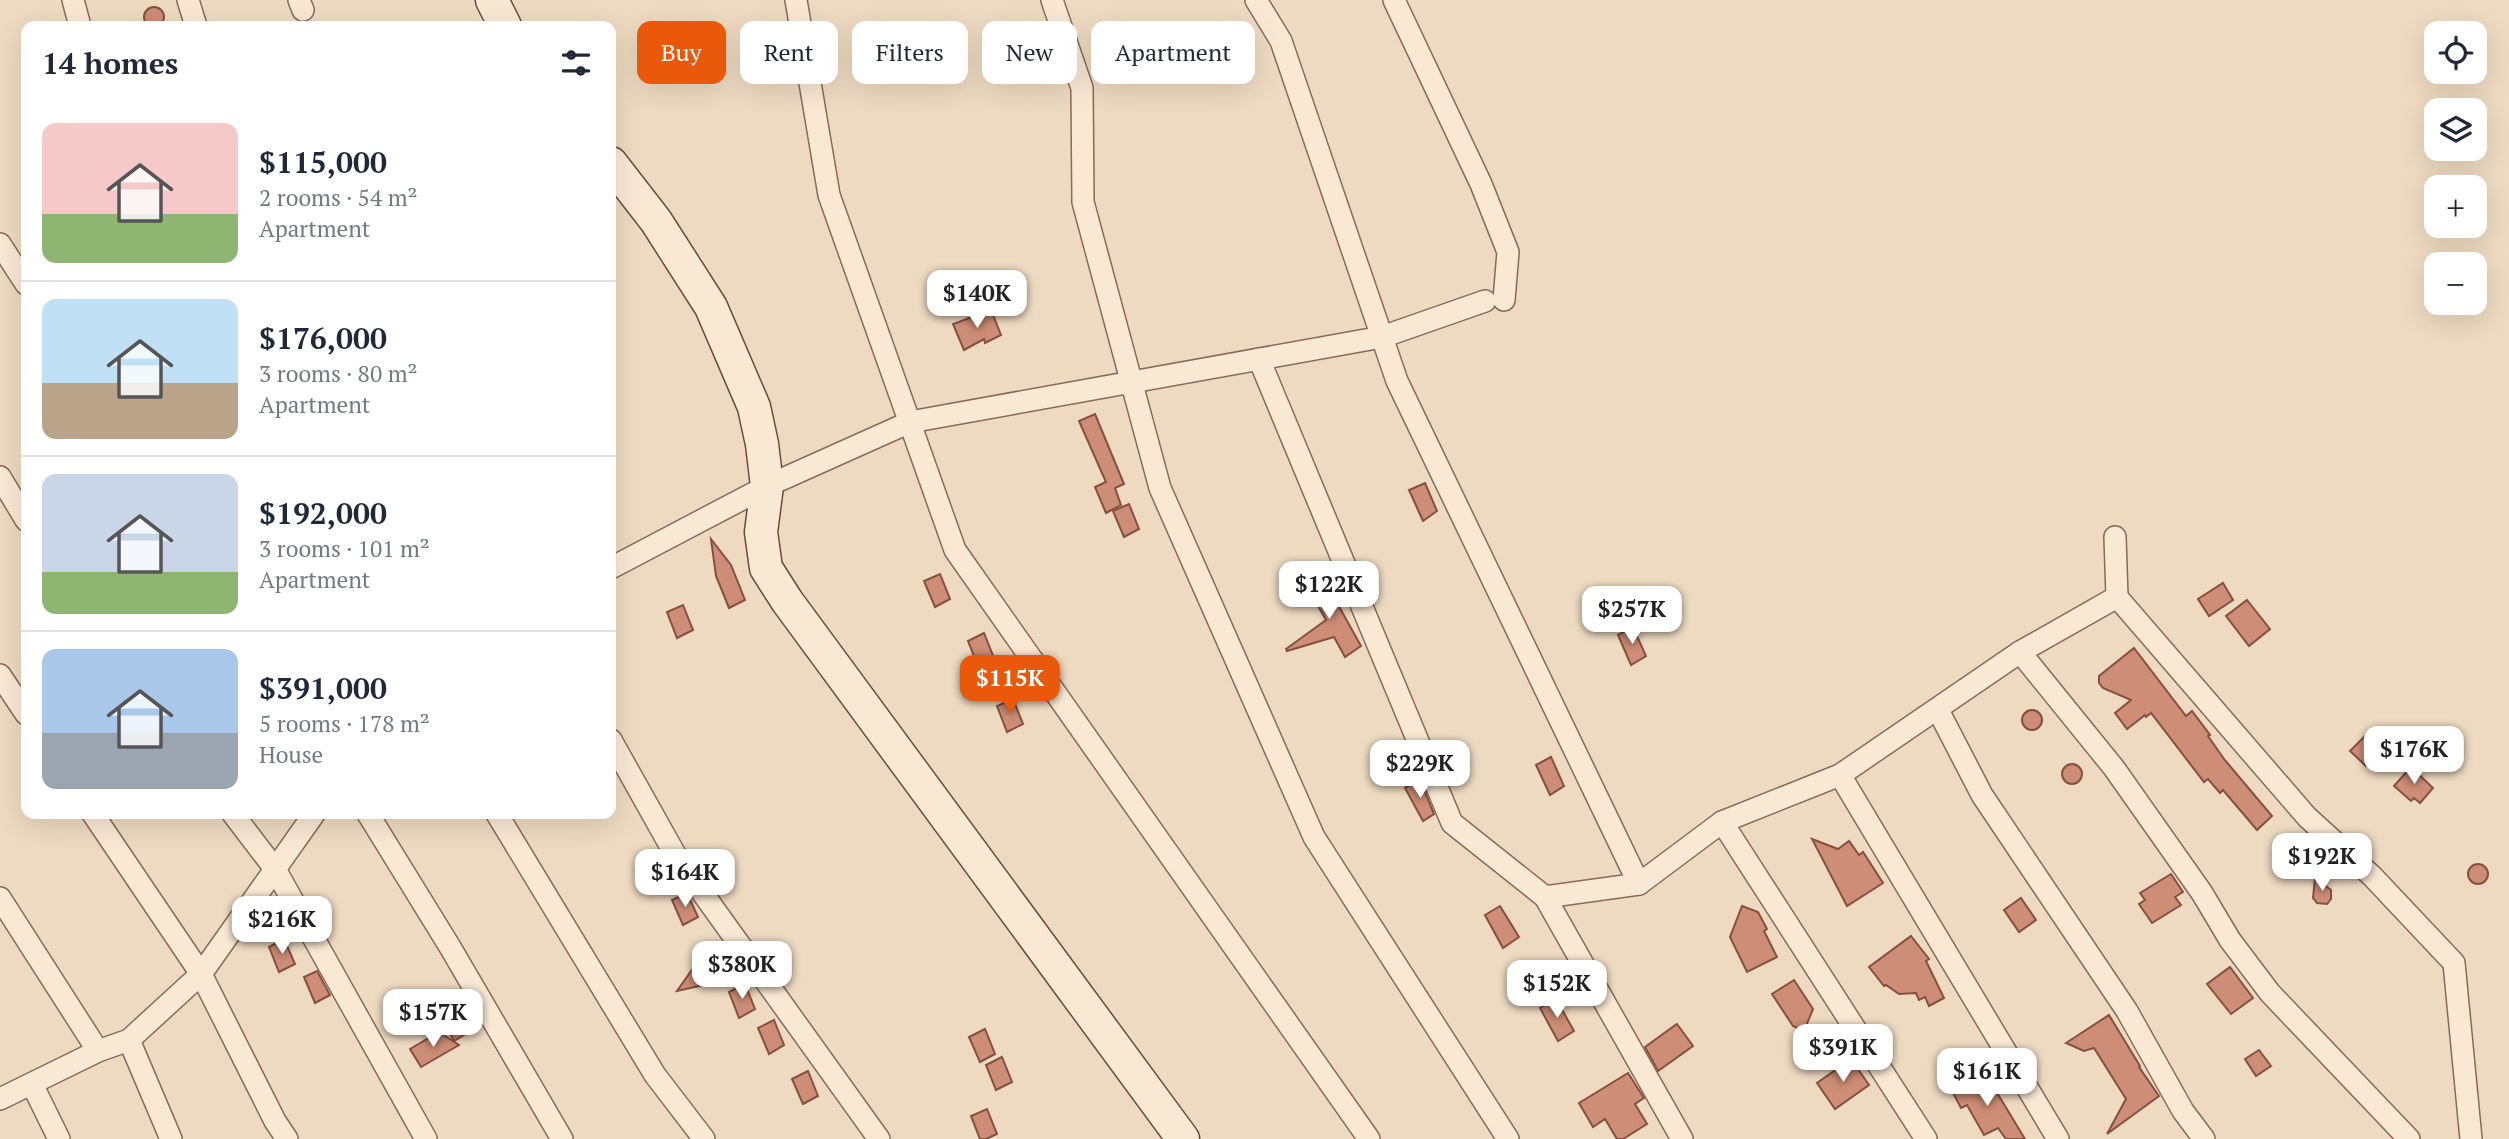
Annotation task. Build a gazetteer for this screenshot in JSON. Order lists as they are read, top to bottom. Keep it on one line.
{"page":{"map_buttons":["+","−"],"chip":["Buy","Rent","Filters","New","Apartment"],"heading":"14 homes","list":[{"name":"$115,000","note":"2 rooms · 54 m² · Apartment"},{"name":"$176,000","note":"3 rooms · 80 m² · Apartment"},{"name":"$192,000","note":"3 rooms · 101 m² · Apartment"},{"name":"$391,000","note":"5 rooms · 178 m² · House"}],"price":["$140K","$122K","$257K","$115K","$176K","$229K","$192K","$164K","$216K","$380K","$152K","$157K","$391K","$161K"]}}
